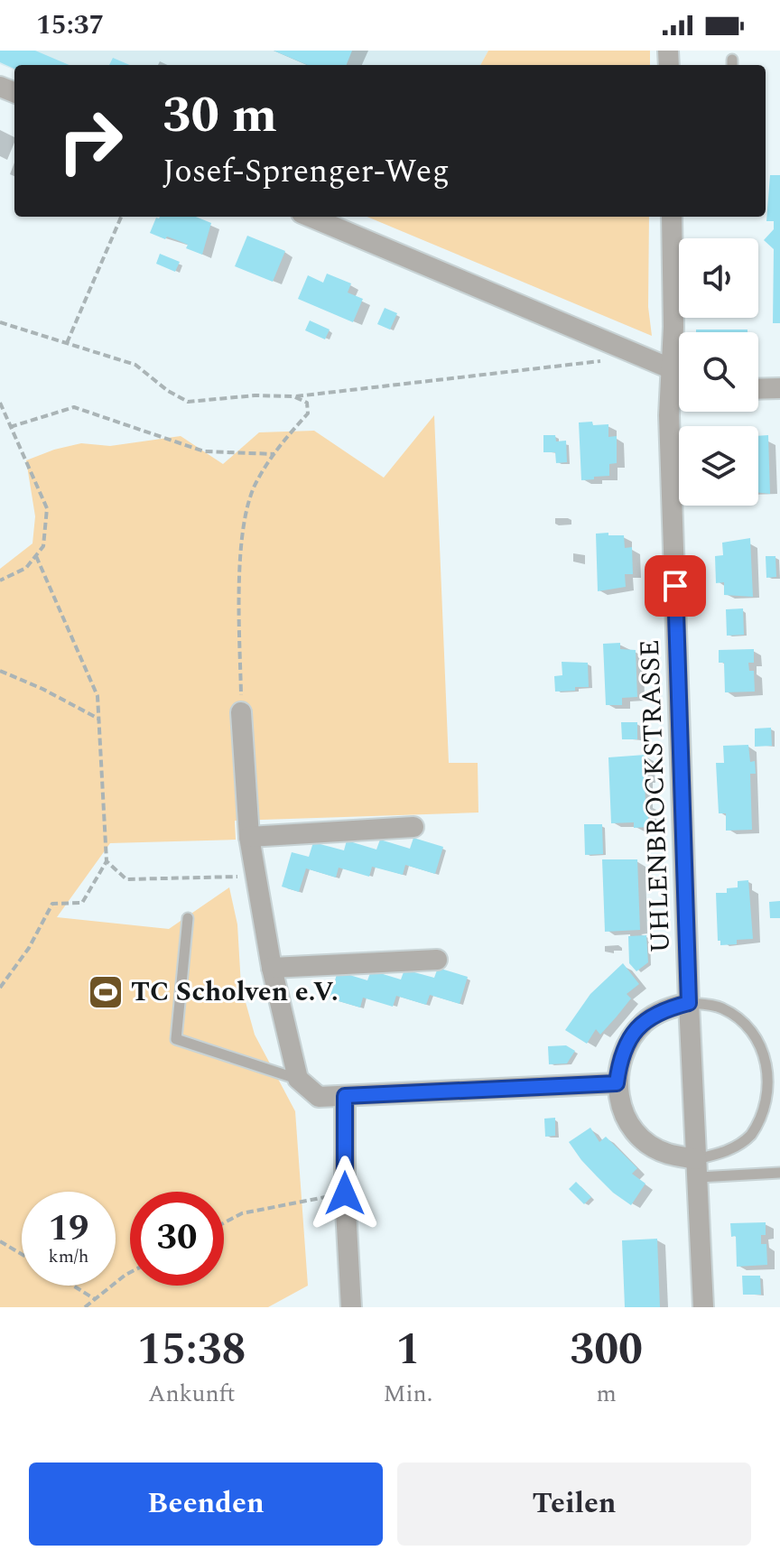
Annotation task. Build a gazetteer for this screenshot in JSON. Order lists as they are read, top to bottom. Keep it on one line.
{"streets":{"street":["UHLENBROCKSTRASSE"]},"places":{"sports":["TC Scholven e.V."]},"page":{"status":"15:37","turn":["30 m","Josef-Sprenger-Weg"],"speed":"19 km/h","limit":"30","eta":["15:38","Ankunft","1","Min.","300","m"],"buttons":["Beenden","Teilen"]}}
